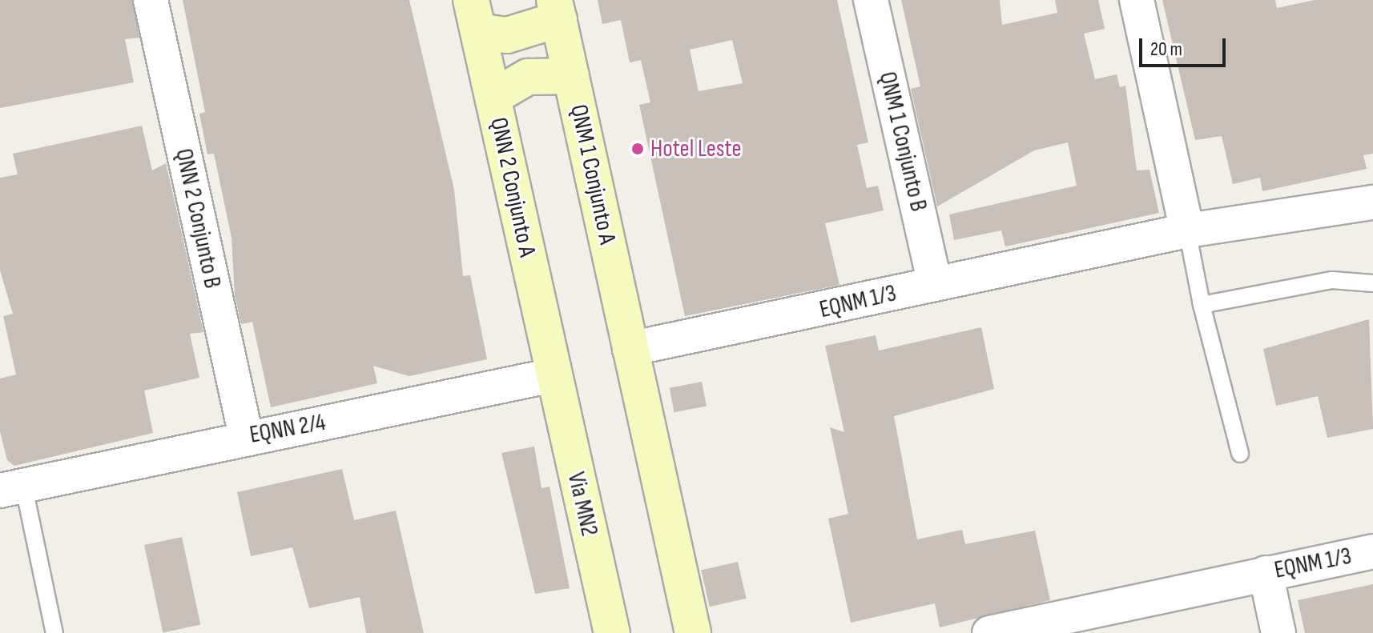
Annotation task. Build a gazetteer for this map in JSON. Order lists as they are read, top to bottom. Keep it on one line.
{"streets":{"main road":["QNM 1 Conjunto A","QNN 2 Conjunto A","Via MN2"],"street":["QNM 1 Conjunto B","QNN 2 Conjunto B","EQNM 1/3","EQNN 2/4"]},"crossings":[["QNM 1 Conjunto B","EQNM 1/3"],["QNM 1 Conjunto A","EQNM 1/3"],["QNN 2 Conjunto A","EQNN 2/4"],["QNN 2 Conjunto A","Via MN2"],["QNN 2 Conjunto B","EQNN 2/4"],["EQNN 2/4","Via MN2"]],"places":["Hotel Leste"],"scale_bar":"20 m"}
